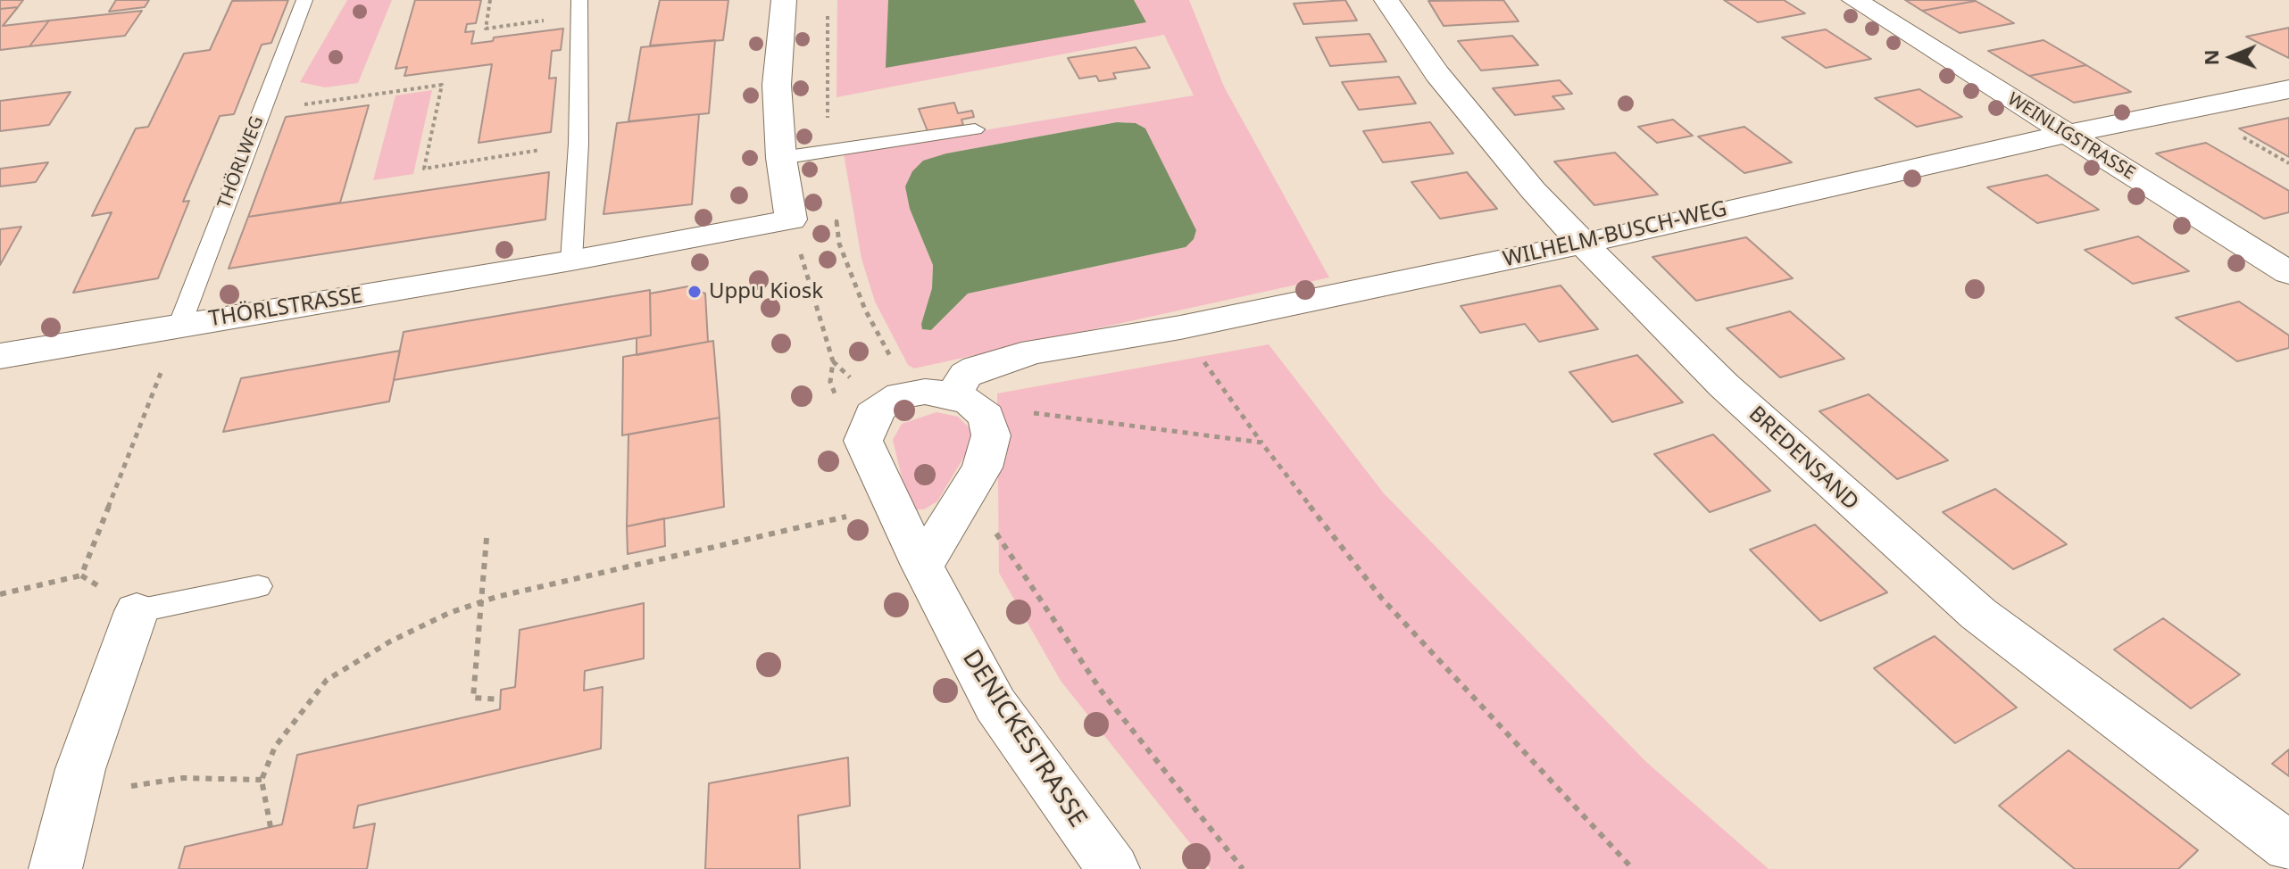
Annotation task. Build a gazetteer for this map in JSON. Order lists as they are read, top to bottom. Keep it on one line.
{"streets":{"street":["WEINLIGSTRASSE","WILHELM-BUSCH-WEG","THÖRLSTRASSE","BREDENSAND","DENICKESTRASSE"],"lane":["THÖRLWEG"]},"crossings":[["WEINLIGSTRASSE","WILHELM-BUSCH-WEG"],["THÖRLWEG","THÖRLSTRASSE"],["WILHELM-BUSCH-WEG","BREDENSAND"],["WILHELM-BUSCH-WEG","DENICKESTRASSE"]],"places":["Uppu Kiosk"],"north":"left"}
